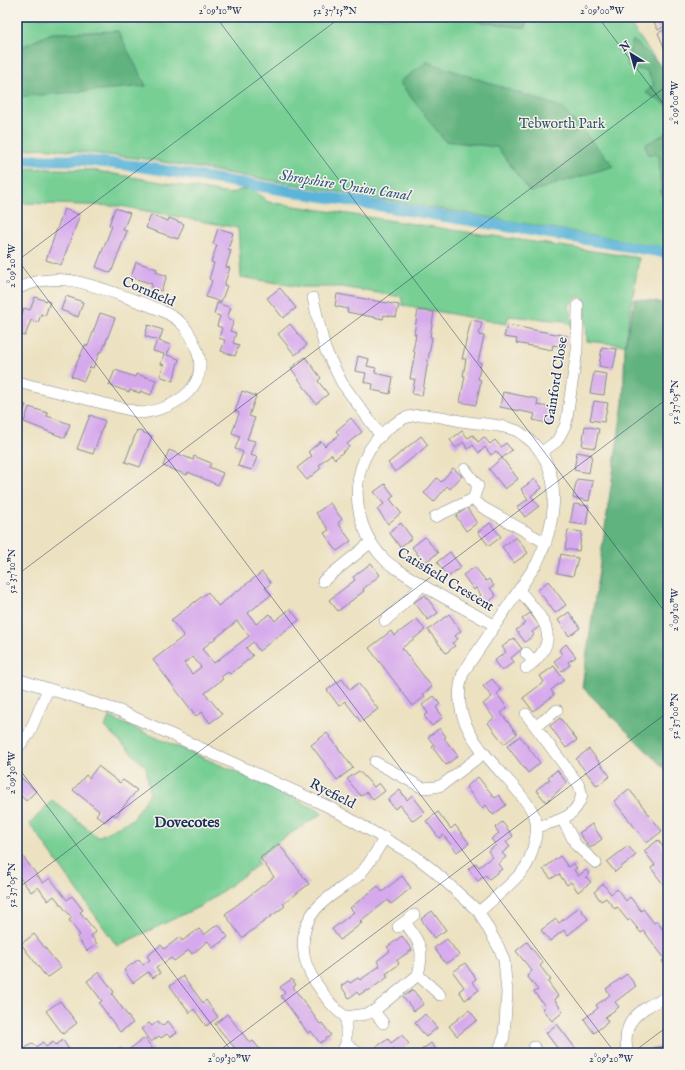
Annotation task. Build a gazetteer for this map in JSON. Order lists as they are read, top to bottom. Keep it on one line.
{"streets":{"street":["Cornfield","Gainford Close","Catisfield Crescent","Ryefield"]},"crossings":[["Gainford Close","Catisfield Crescent"]],"districts":["Dovecotes"],"water":["Shropshire Union Canal"],"parks":["Tebworth Park"],"north":"top left","coordinates":["2°09'10\"W","52°37'15\"N","2°09'00\"W","2°09'20\"W","52°37'05\"N","52°37'10\"N","52°37'00\"N","2°09'30\"W"]}
